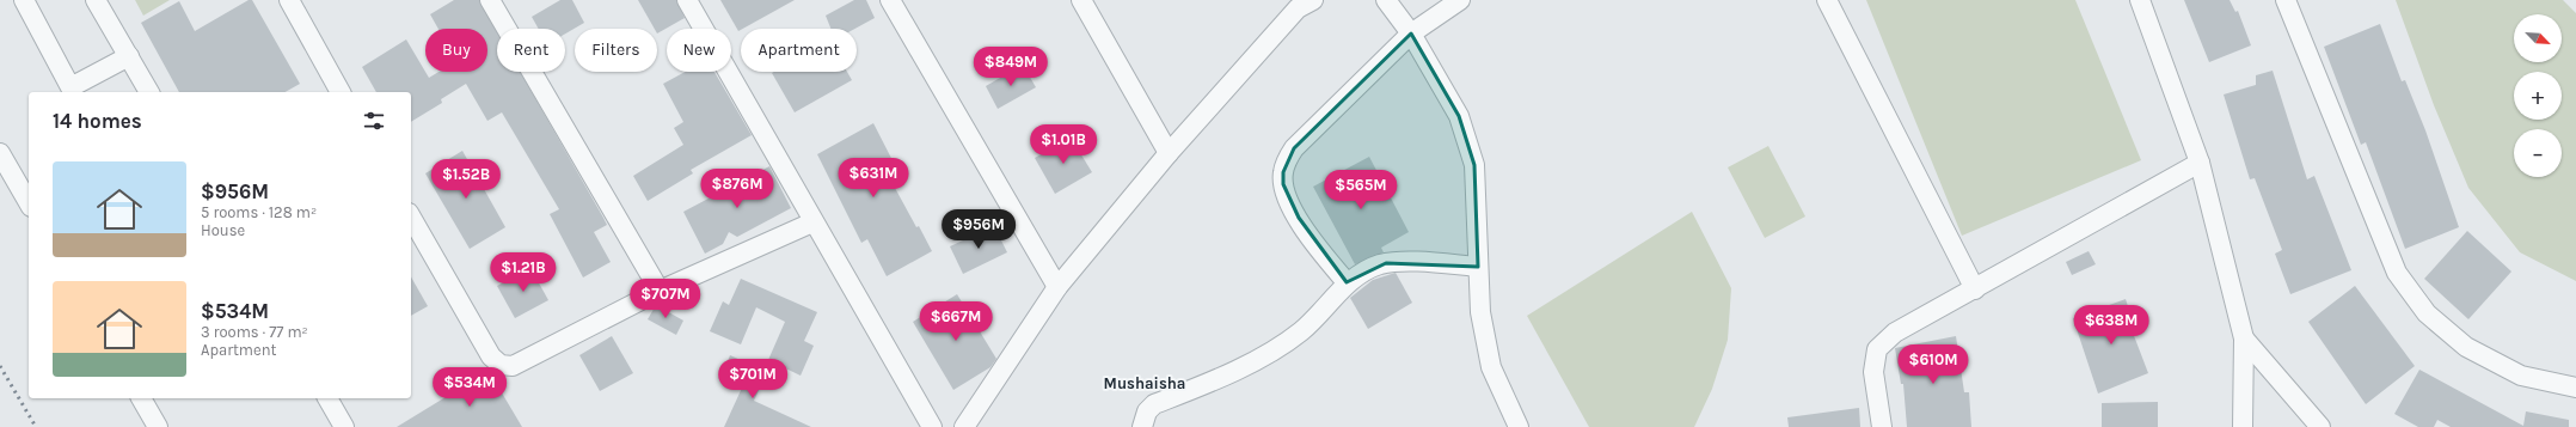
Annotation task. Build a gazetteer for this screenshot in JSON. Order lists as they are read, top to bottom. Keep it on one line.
{"districts":["Mushaisha"],"north":"bottom right","page":{"map_buttons":["+","−"],"chip":["Buy","Rent","Filters","New","Apartment"],"price":["$849M","$1.01B","$631M","$1.52B","$876M","$565M","$956M","$1.21B","$707M","$667M","$638M","$610M","$701M","$534M"],"heading":"14 homes","list":[{"name":"$956M","note":"5 rooms · 128 m² · House"},{"name":"$534M","note":"3 rooms · 77 m² · Apartment"}]}}
